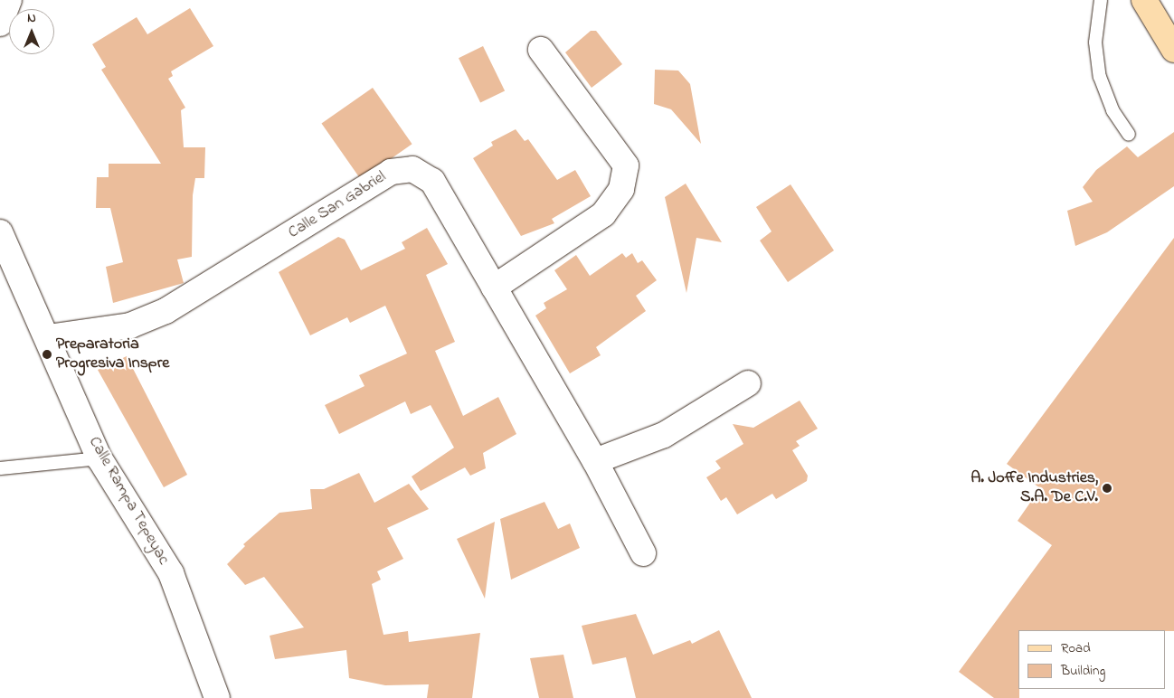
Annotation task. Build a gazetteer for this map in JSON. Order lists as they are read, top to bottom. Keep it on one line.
{"streets":{"street":["Calle San Gabriel","Calle Rampa Tepeyac"]},"crossings":[["Calle San Gabriel","Calle Rampa Tepeyac"]],"places":["Preparatoria Progresiva Inspre","A. Joffe Industries, S.A. De C.V."],"legend":["Road","Building"],"north":"top"}
